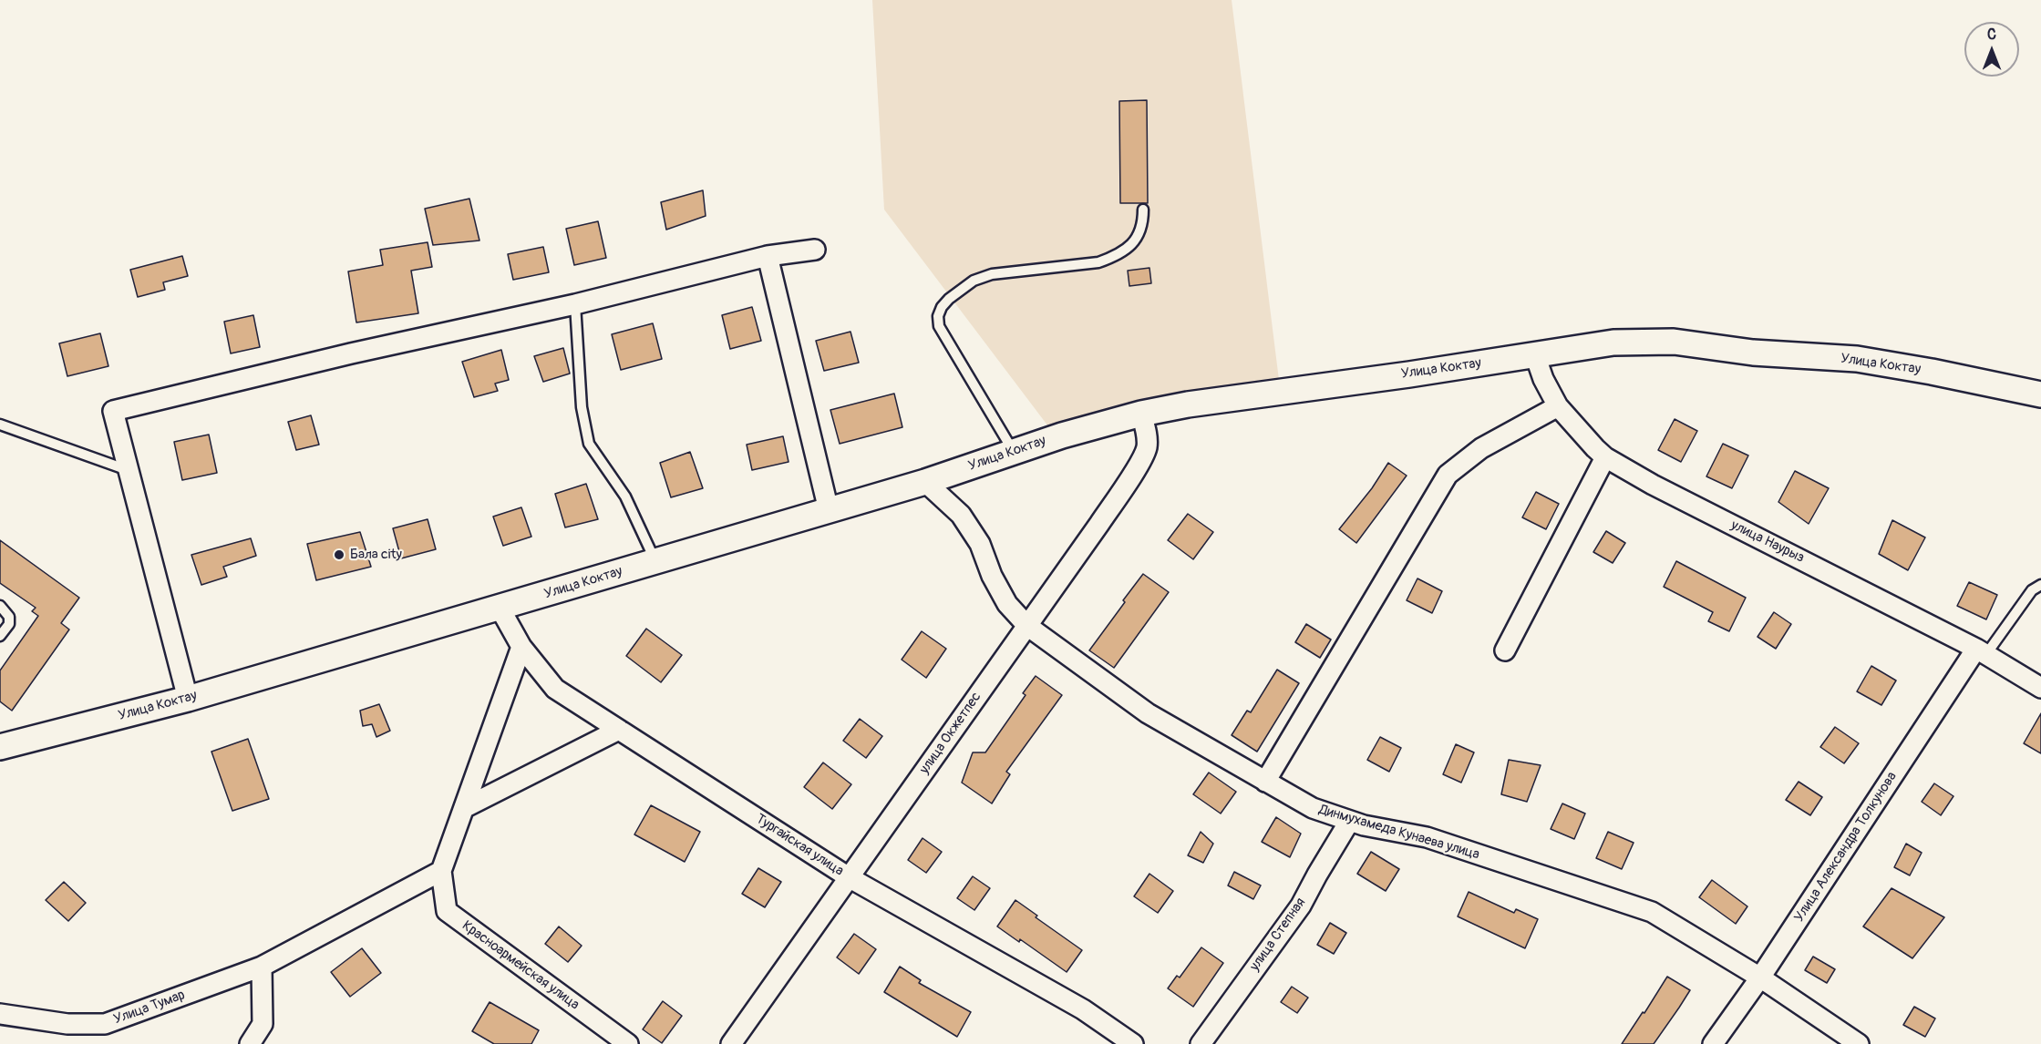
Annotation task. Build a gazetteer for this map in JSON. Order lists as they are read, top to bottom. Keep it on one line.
{"streets":{"street":["Улица Коктау","улица Наурыз","улица Окжетпес","Динмухамеда Кунаева улица","Тургайская улица","Улица Александра Толкунова","улица Степная","Красноармейская улица","Улица Тумар"]},"crossings":[["Улица Коктау","улица Наурыз"],["Улица Коктау","улица Окжетпес"],["Улица Коктау","Динмухамеда Кунаева улица"],["Улица Коктау","Тургайская улица"],["улица Наурыз","Улица Александра Толкунова"],["улица Окжетпес","Динмухамеда Кунаева улица"],["улица Окжетпес","Тургайская улица"],["Динмухамеда Кунаева улица","Улица Александра Толкунова"],["Динмухамеда Кунаева улица","улица Степная"],["Красноармейская улица","Улица Тумар"]],"places":["Бала city"],"north":"top"}
